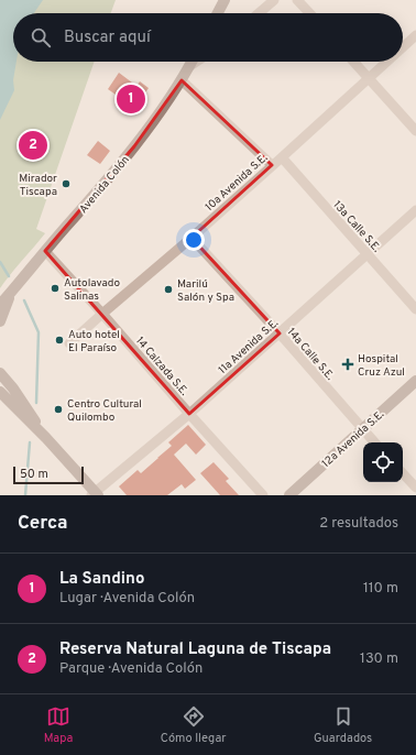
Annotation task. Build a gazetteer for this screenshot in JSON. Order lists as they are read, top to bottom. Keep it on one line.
{"streets":{"main road":["Avenida Colón","12a Avenida S.E."],"street":["10a Avenida S.E.","13a Calle S.E.","11a Avenida S.E.","14a Calle S.E.","14 Calzada S.E."]},"crossings":[["10a Avenida S.E.","13a Calle S.E."],["10a Avenida S.E.","14a Calle S.E."],["10a Avenida S.E.","14 Calzada S.E."],["Avenida Colón","14 Calzada S.E."],["13a Calle S.E.","11a Avenida S.E."],["11a Avenida S.E.","14a Calle S.E."],["11a Avenida S.E.","14 Calzada S.E."],["14a Calle S.E.","12a Avenida S.E."]],"places":{"other":["Mirador Tiscapa","Autolavado Salinas","Marilú Salón y Spa","Auto hotel El Paraíso","Centro Cultural Quilombo"],"health":["Hospital Cruz Azul"]},"scale_bar":"50 m","page":{"search":"Buscar aquí","pins":["1","2"],"scale":"50 m","heading":["Cerca","2 resultados"],"list":[{"mark":"1","name":"La Sandino","note":"Lugar · Avenida Colón","value":"110 m"},{"mark":"2","name":"Reserva Natural Laguna de Tiscapa","note":"Parque · Avenida Colón","value":"130 m"}],"nav":["Mapa","Cómo llegar","Guardados"]}}
